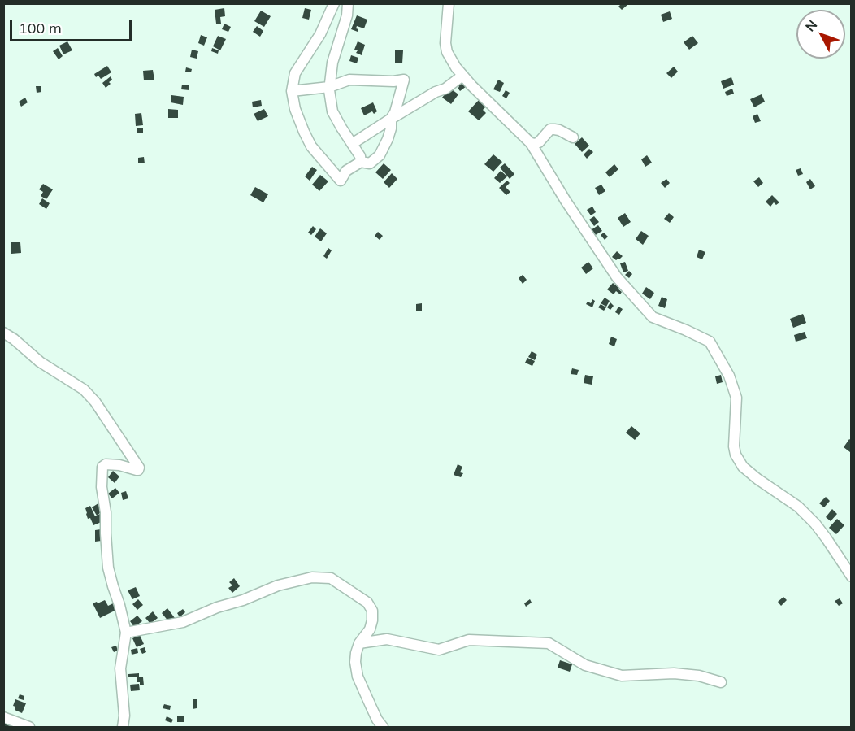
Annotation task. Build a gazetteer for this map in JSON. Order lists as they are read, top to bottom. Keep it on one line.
{"scale_bar":"100 m","north":"top left"}
